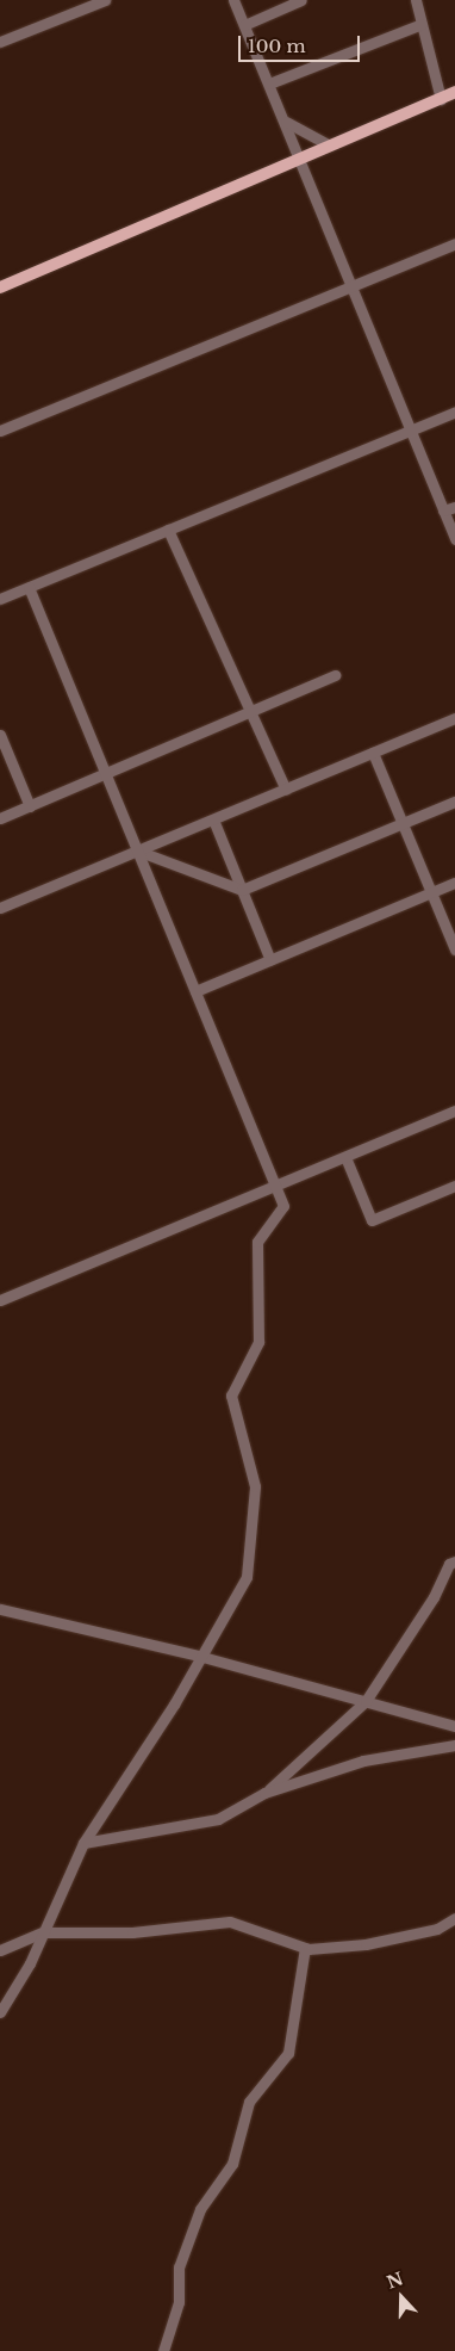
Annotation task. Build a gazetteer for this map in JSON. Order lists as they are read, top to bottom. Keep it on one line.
{"scale_bar":"100 m","north":"top"}
